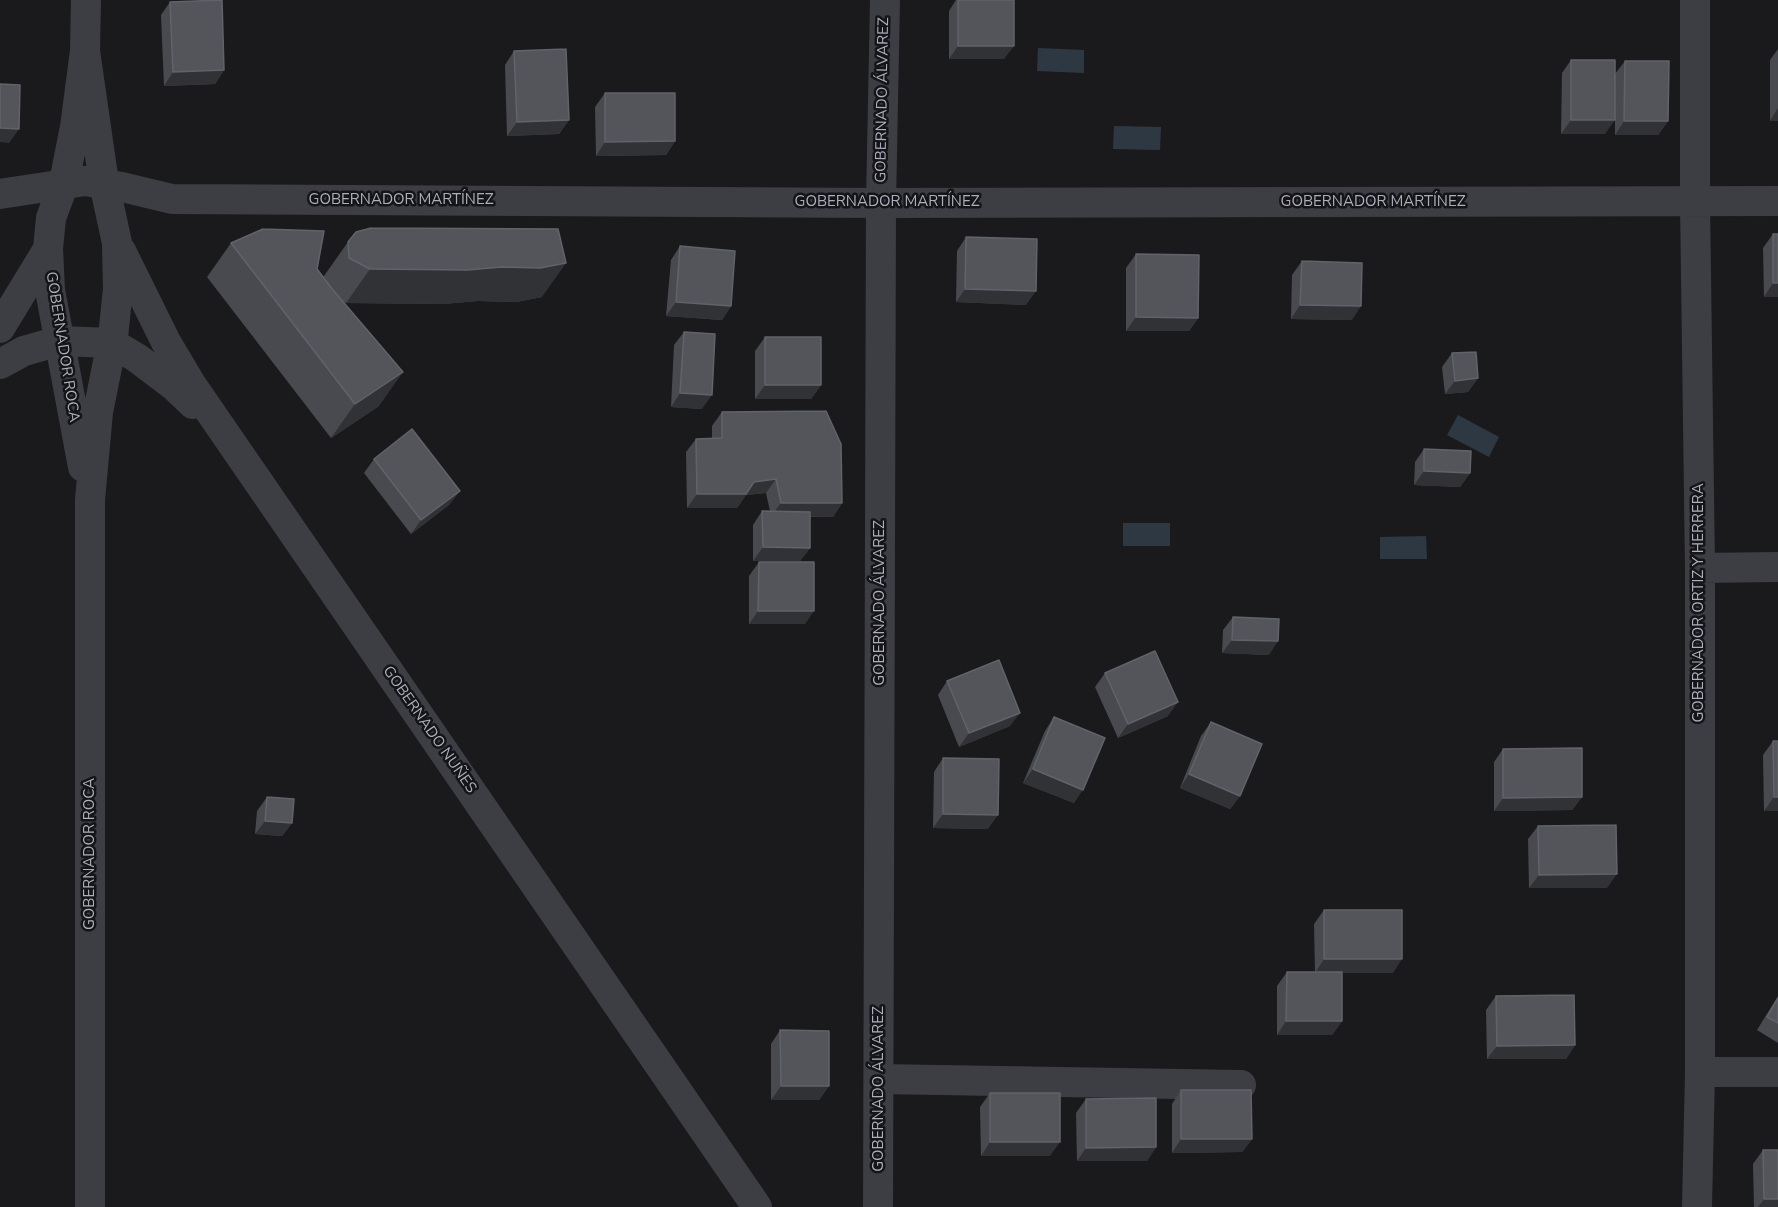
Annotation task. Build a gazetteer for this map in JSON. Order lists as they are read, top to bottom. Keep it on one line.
{"streets":{"street":["GOBERNADO ÁLVAREZ","GOBERNADOR MARTÍNEZ","GOBERNADOR ROCA","GOBERNADOR ORTIZ Y HERRERA","GOBERNADO NUÑES"]},"crossings":[["GOBERNADO ÁLVAREZ","GOBERNADOR MARTÍNEZ"],["GOBERNADOR MARTÍNEZ","GOBERNADOR ROCA"],["GOBERNADOR MARTÍNEZ","GOBERNADOR ORTIZ Y HERRERA"],["GOBERNADOR ROCA","GOBERNADO NUÑES"]]}
